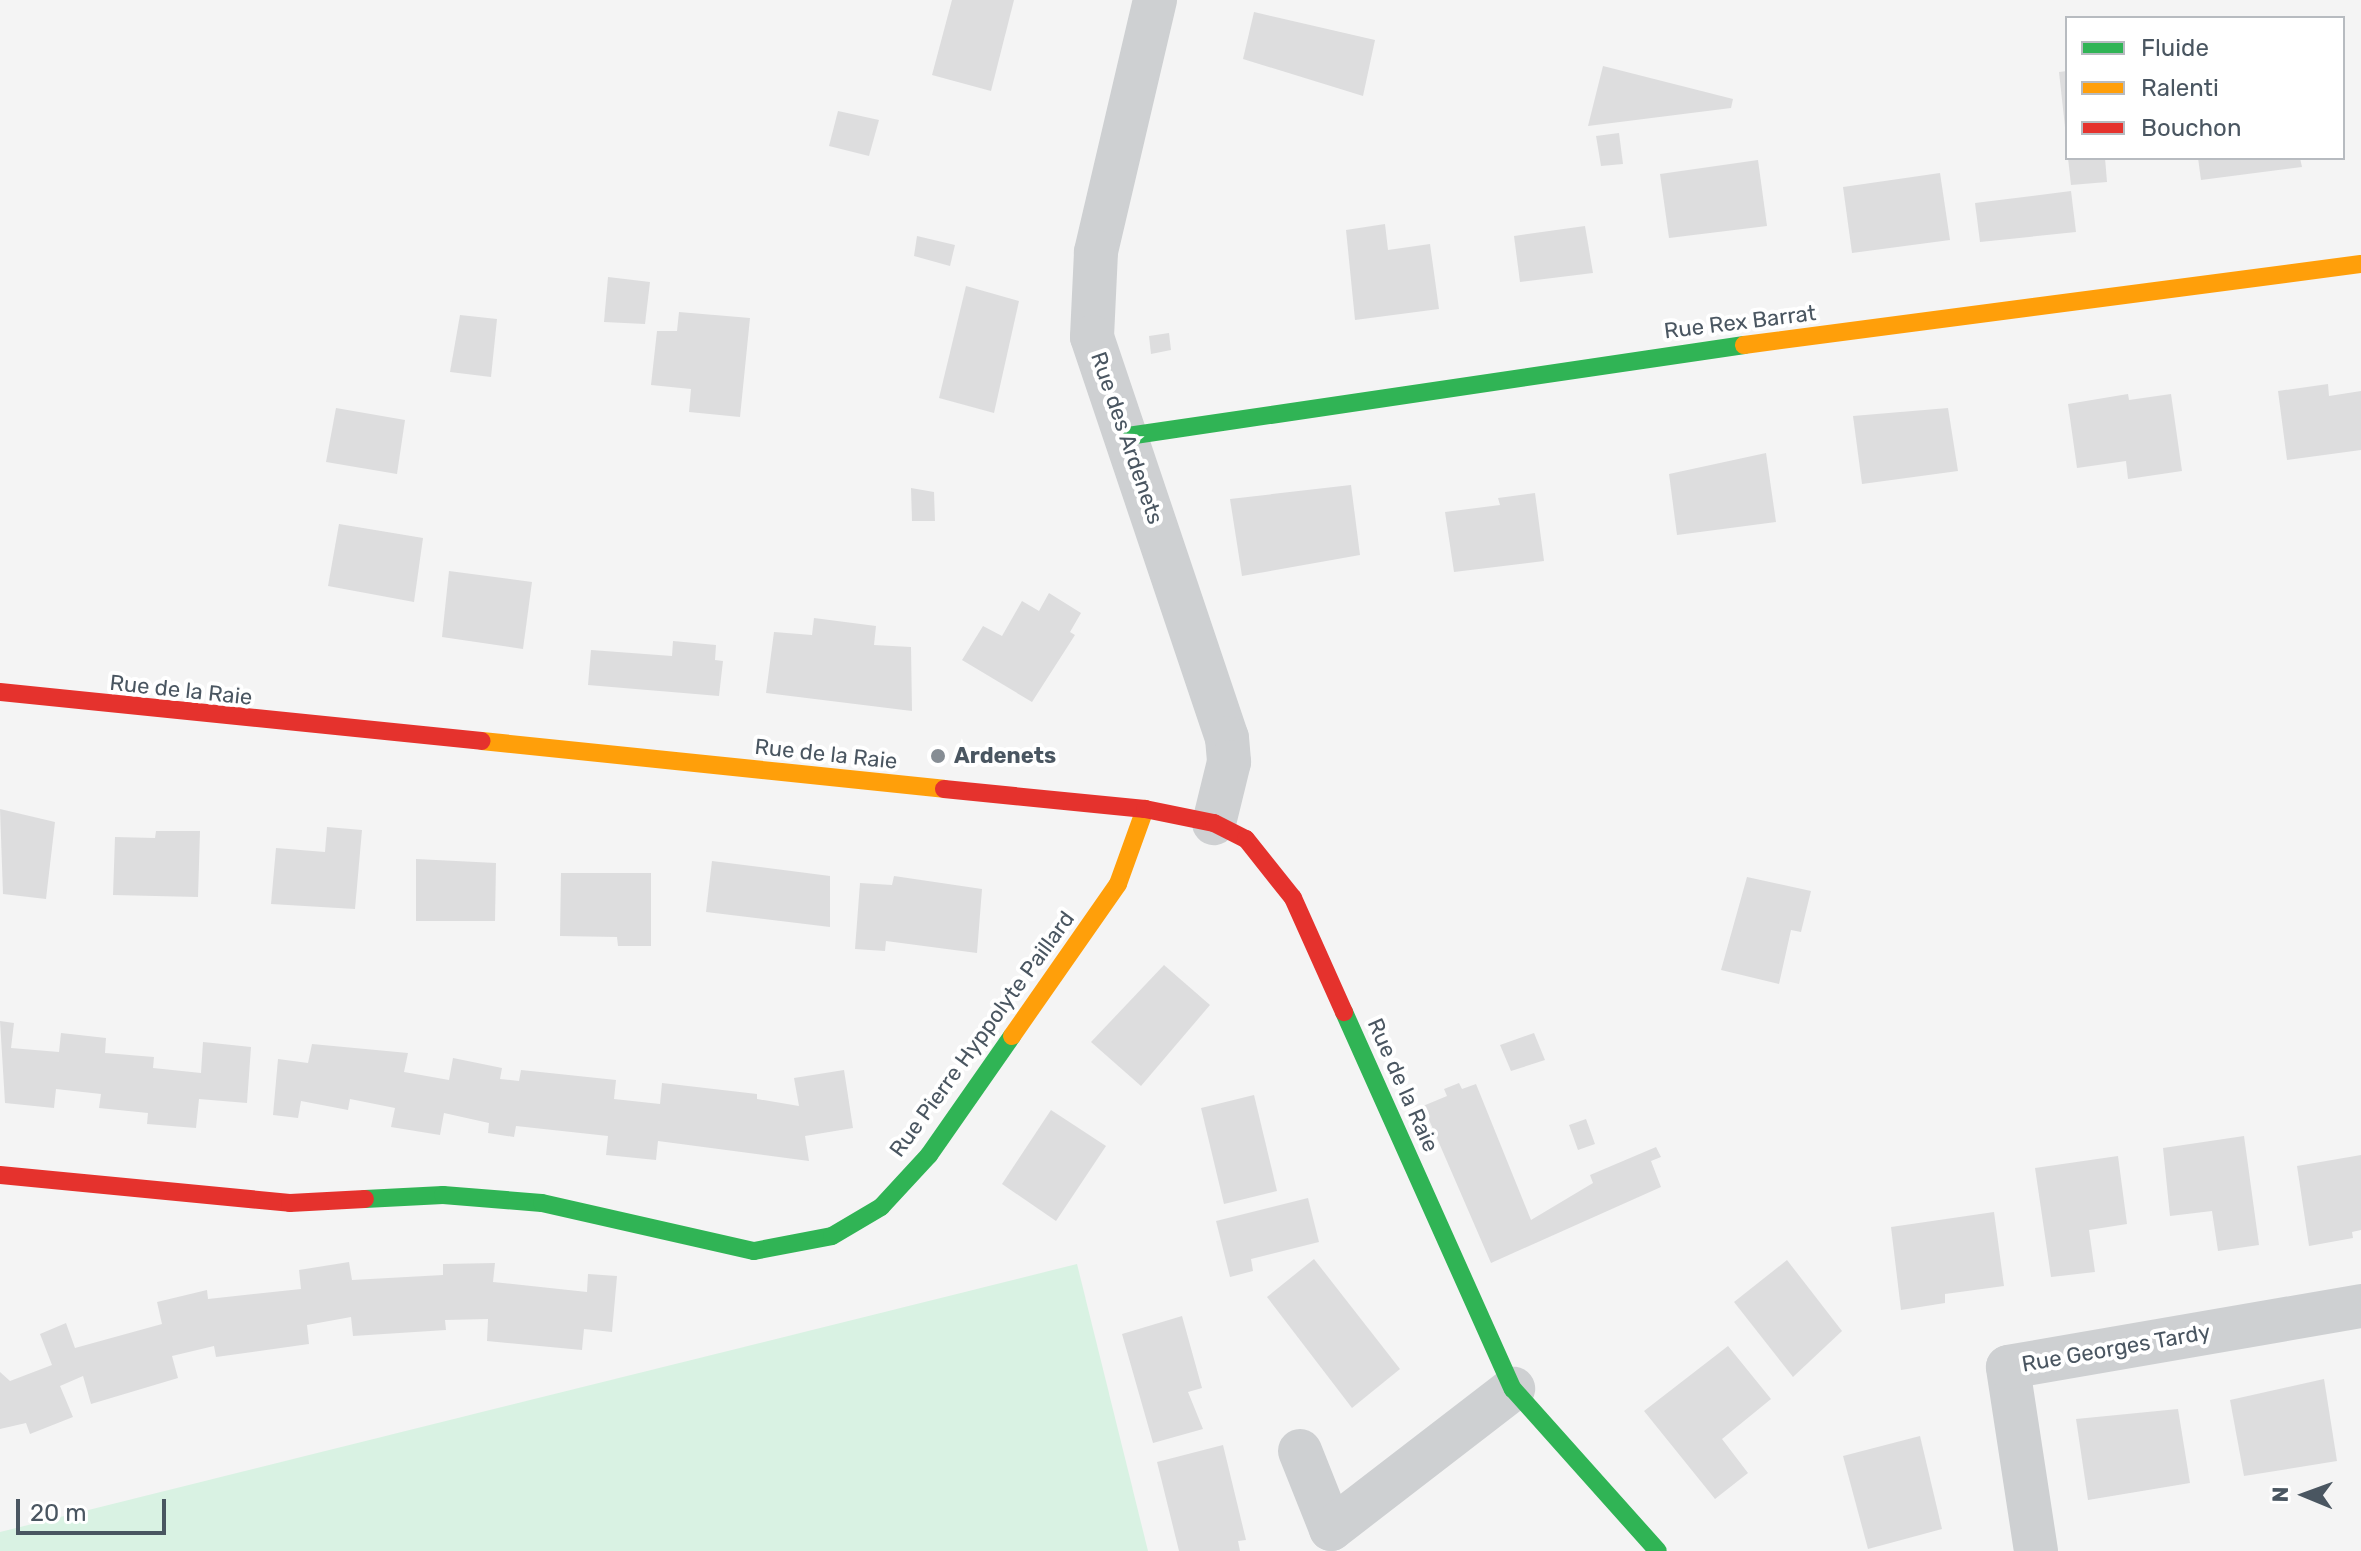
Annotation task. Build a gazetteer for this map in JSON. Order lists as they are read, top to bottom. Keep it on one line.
{"streets":{"street":["Rue Rex Barrat","Rue des Ardenets","Rue de la Raie","Rue Pierre Hyppolyte Paillard","Rue Georges Tardy"]},"crossings":[["Rue Rex Barrat","Rue des Ardenets"],["Rue des Ardenets","Rue de la Raie"],["Rue de la Raie","Rue Pierre Hyppolyte Paillard"]],"places":["Ardenets"],"legend":["Fluide","Ralenti","Bouchon"],"scale_bar":"20 m","north":"left"}
